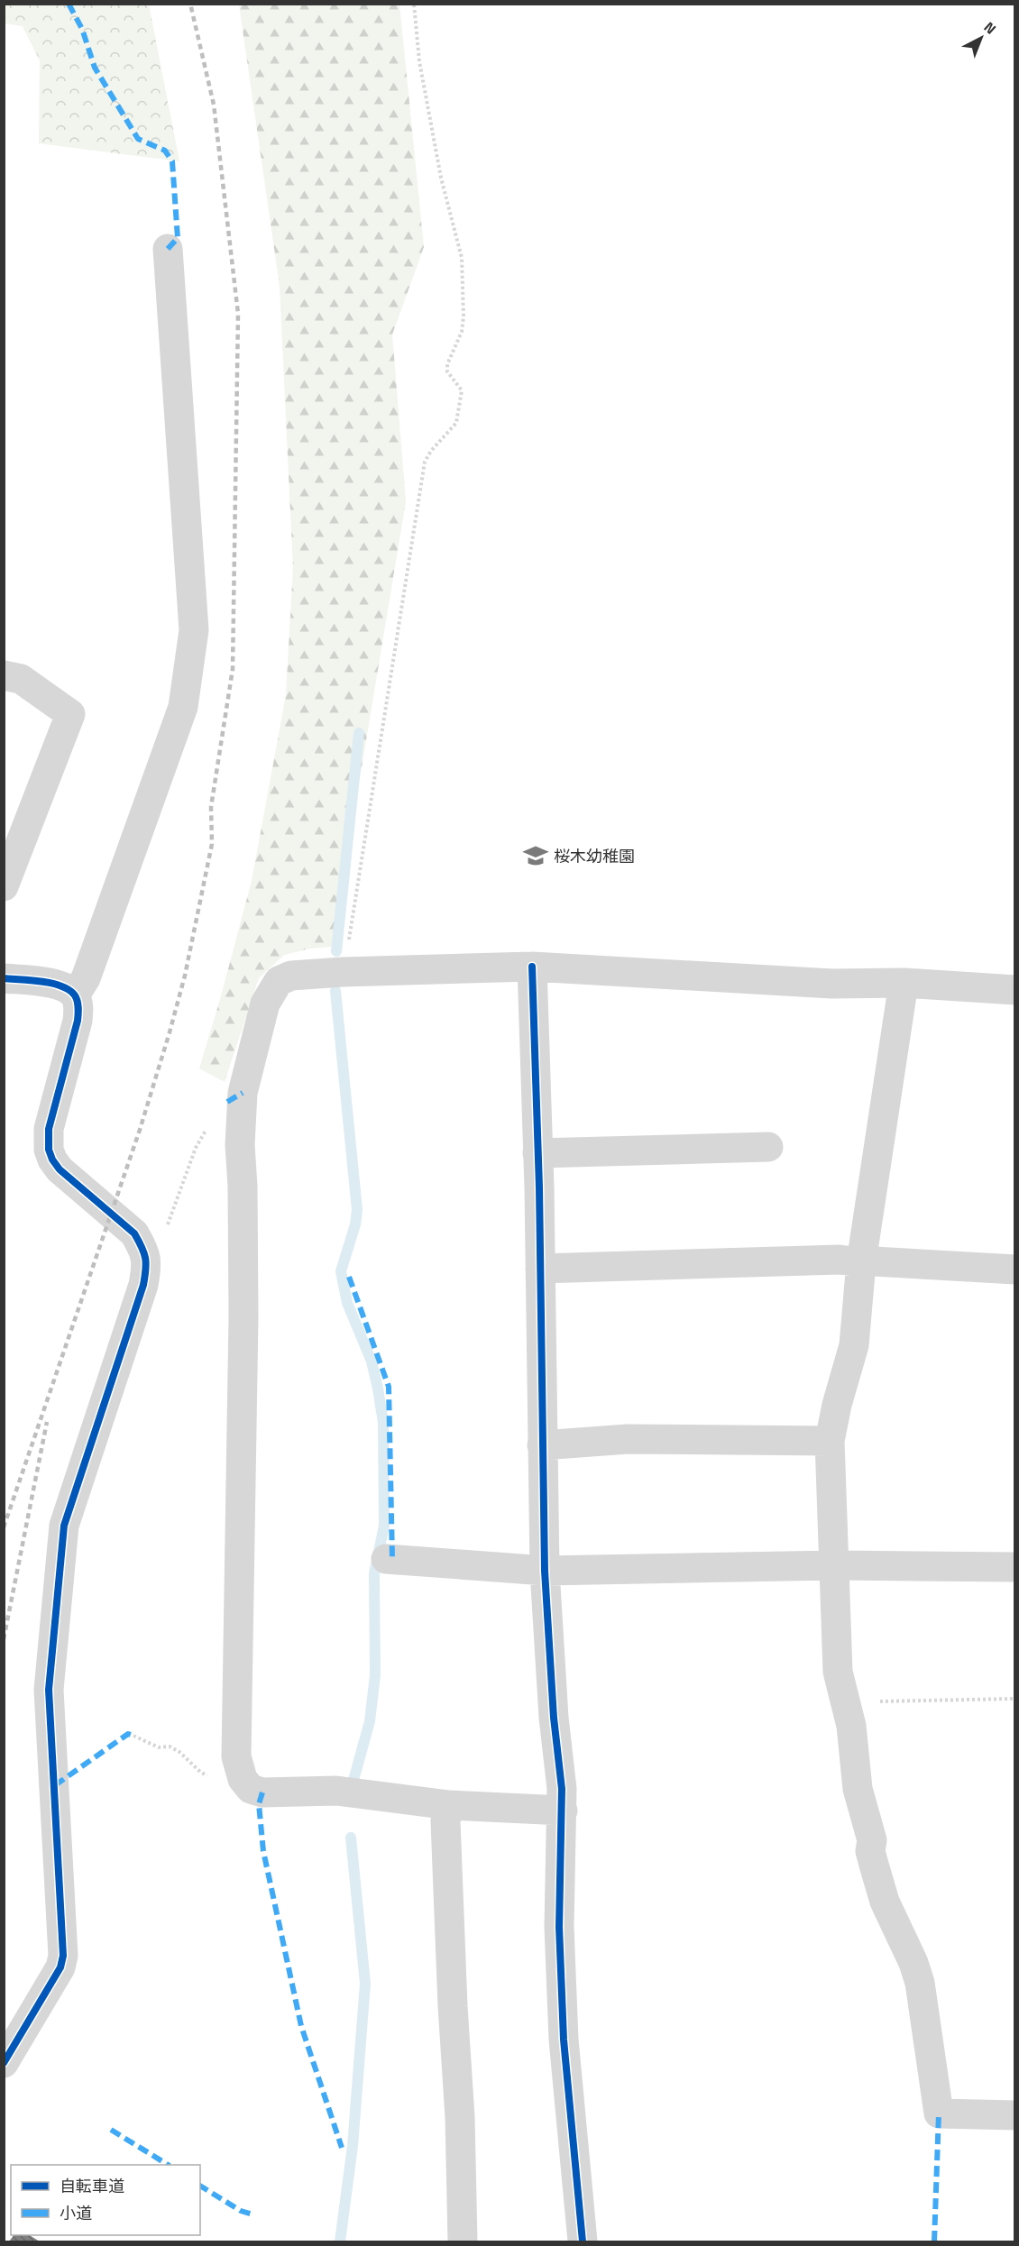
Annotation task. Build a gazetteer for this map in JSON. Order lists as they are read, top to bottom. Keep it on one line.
{"places":{"school or university":["桜木幼稚園"]},"legend":["自転車道","小道"],"north":"top right"}
